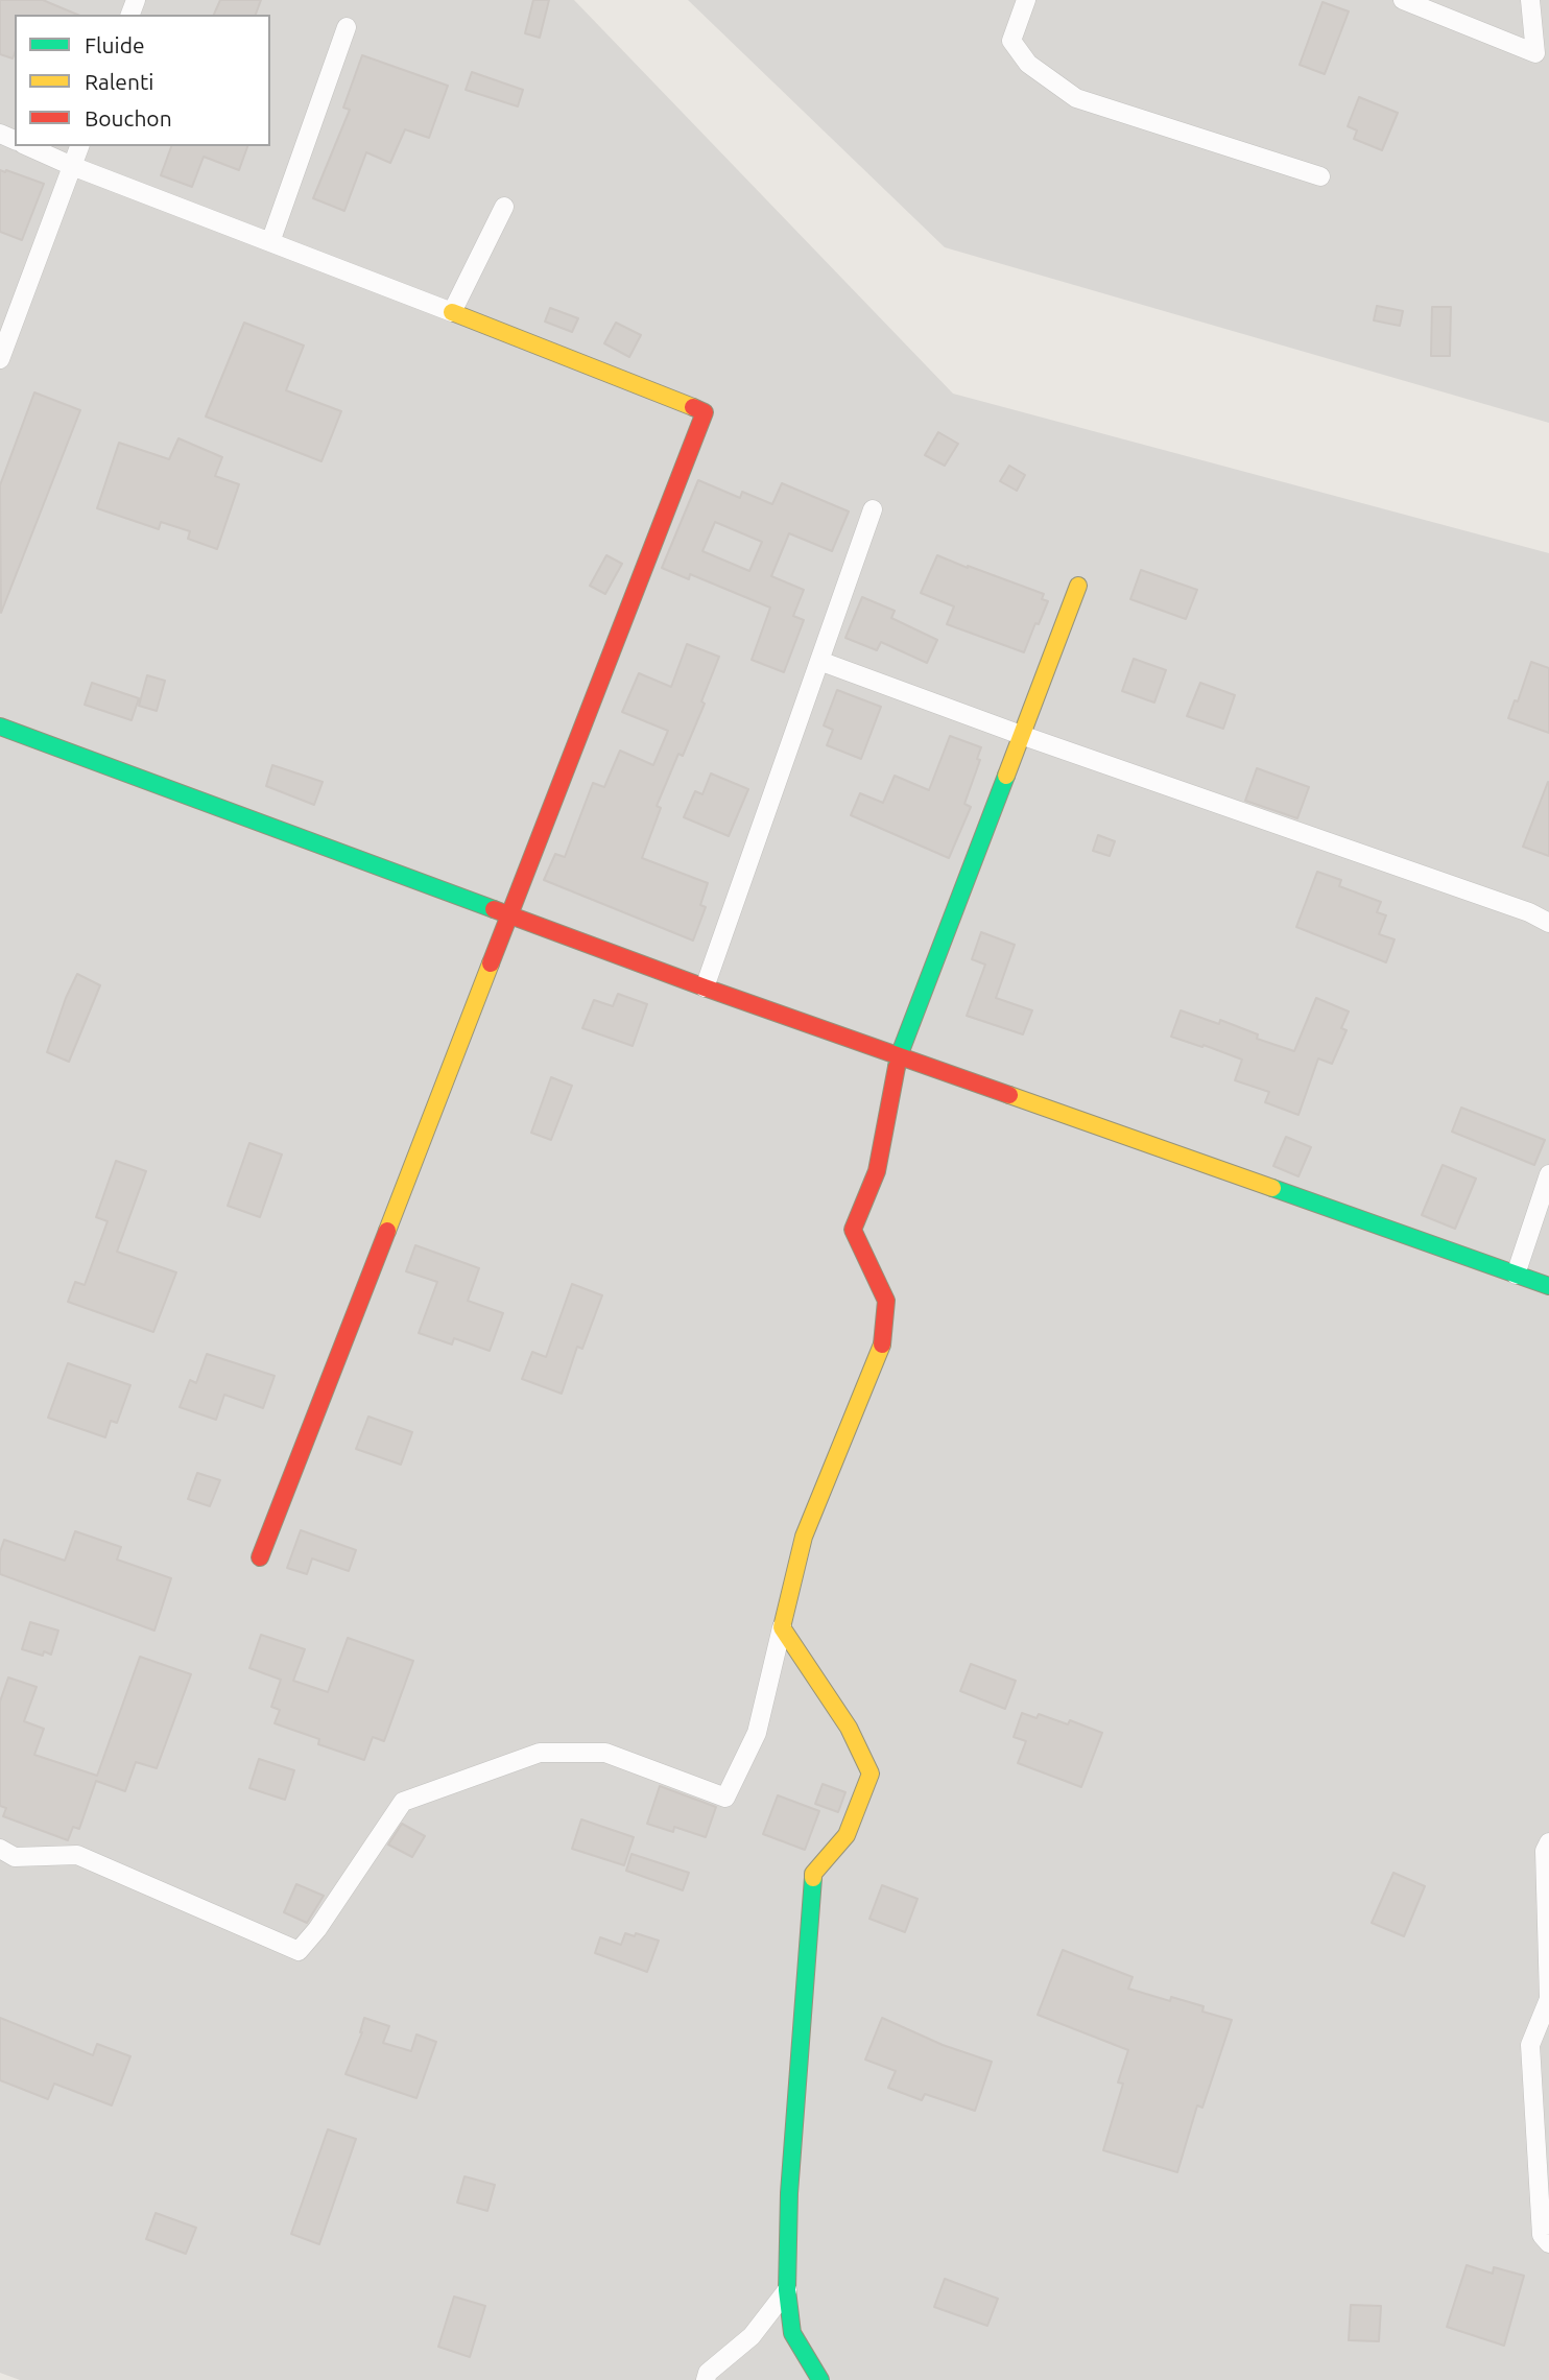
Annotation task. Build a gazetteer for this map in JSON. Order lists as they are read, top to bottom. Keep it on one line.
{"legend":["Fluide","Ralenti","Bouchon"]}
